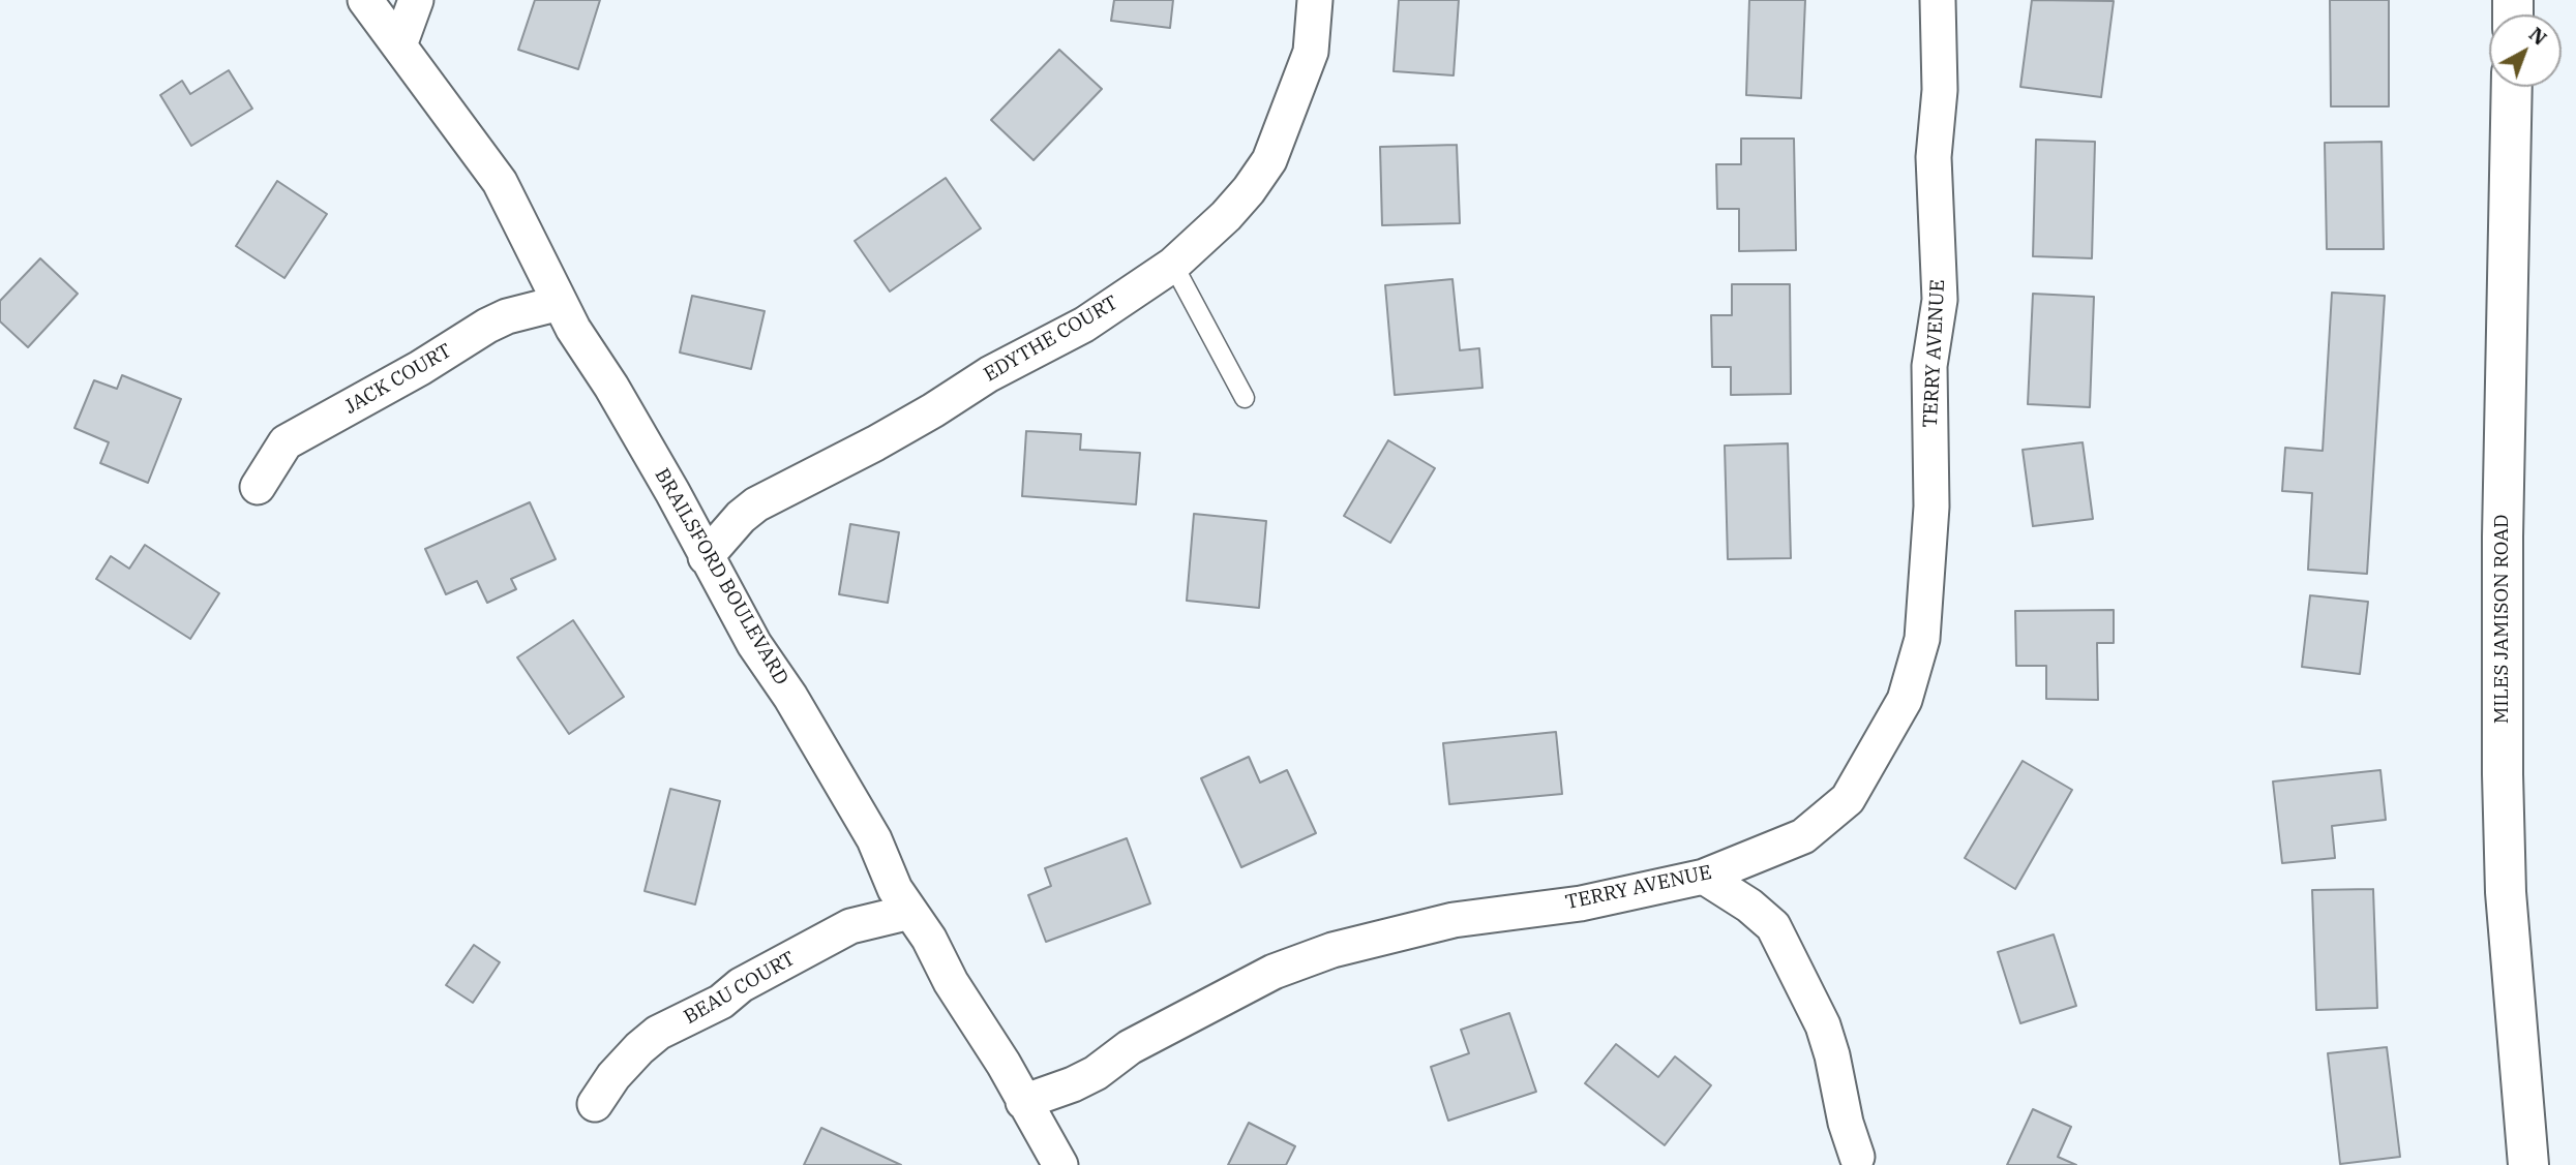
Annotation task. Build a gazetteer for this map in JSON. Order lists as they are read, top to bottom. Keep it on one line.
{"streets":{"main road":["MILES JAMISON ROAD"],"street":["EDYTHE COURT","TERRY AVENUE","JACK COURT","BRAILSFORD BOULEVARD","BEAU COURT"]},"crossings":[["EDYTHE COURT","BRAILSFORD BOULEVARD"],["TERRY AVENUE","BRAILSFORD BOULEVARD"],["JACK COURT","BRAILSFORD BOULEVARD"],["BRAILSFORD BOULEVARD","BEAU COURT"]],"north":"top right"}
